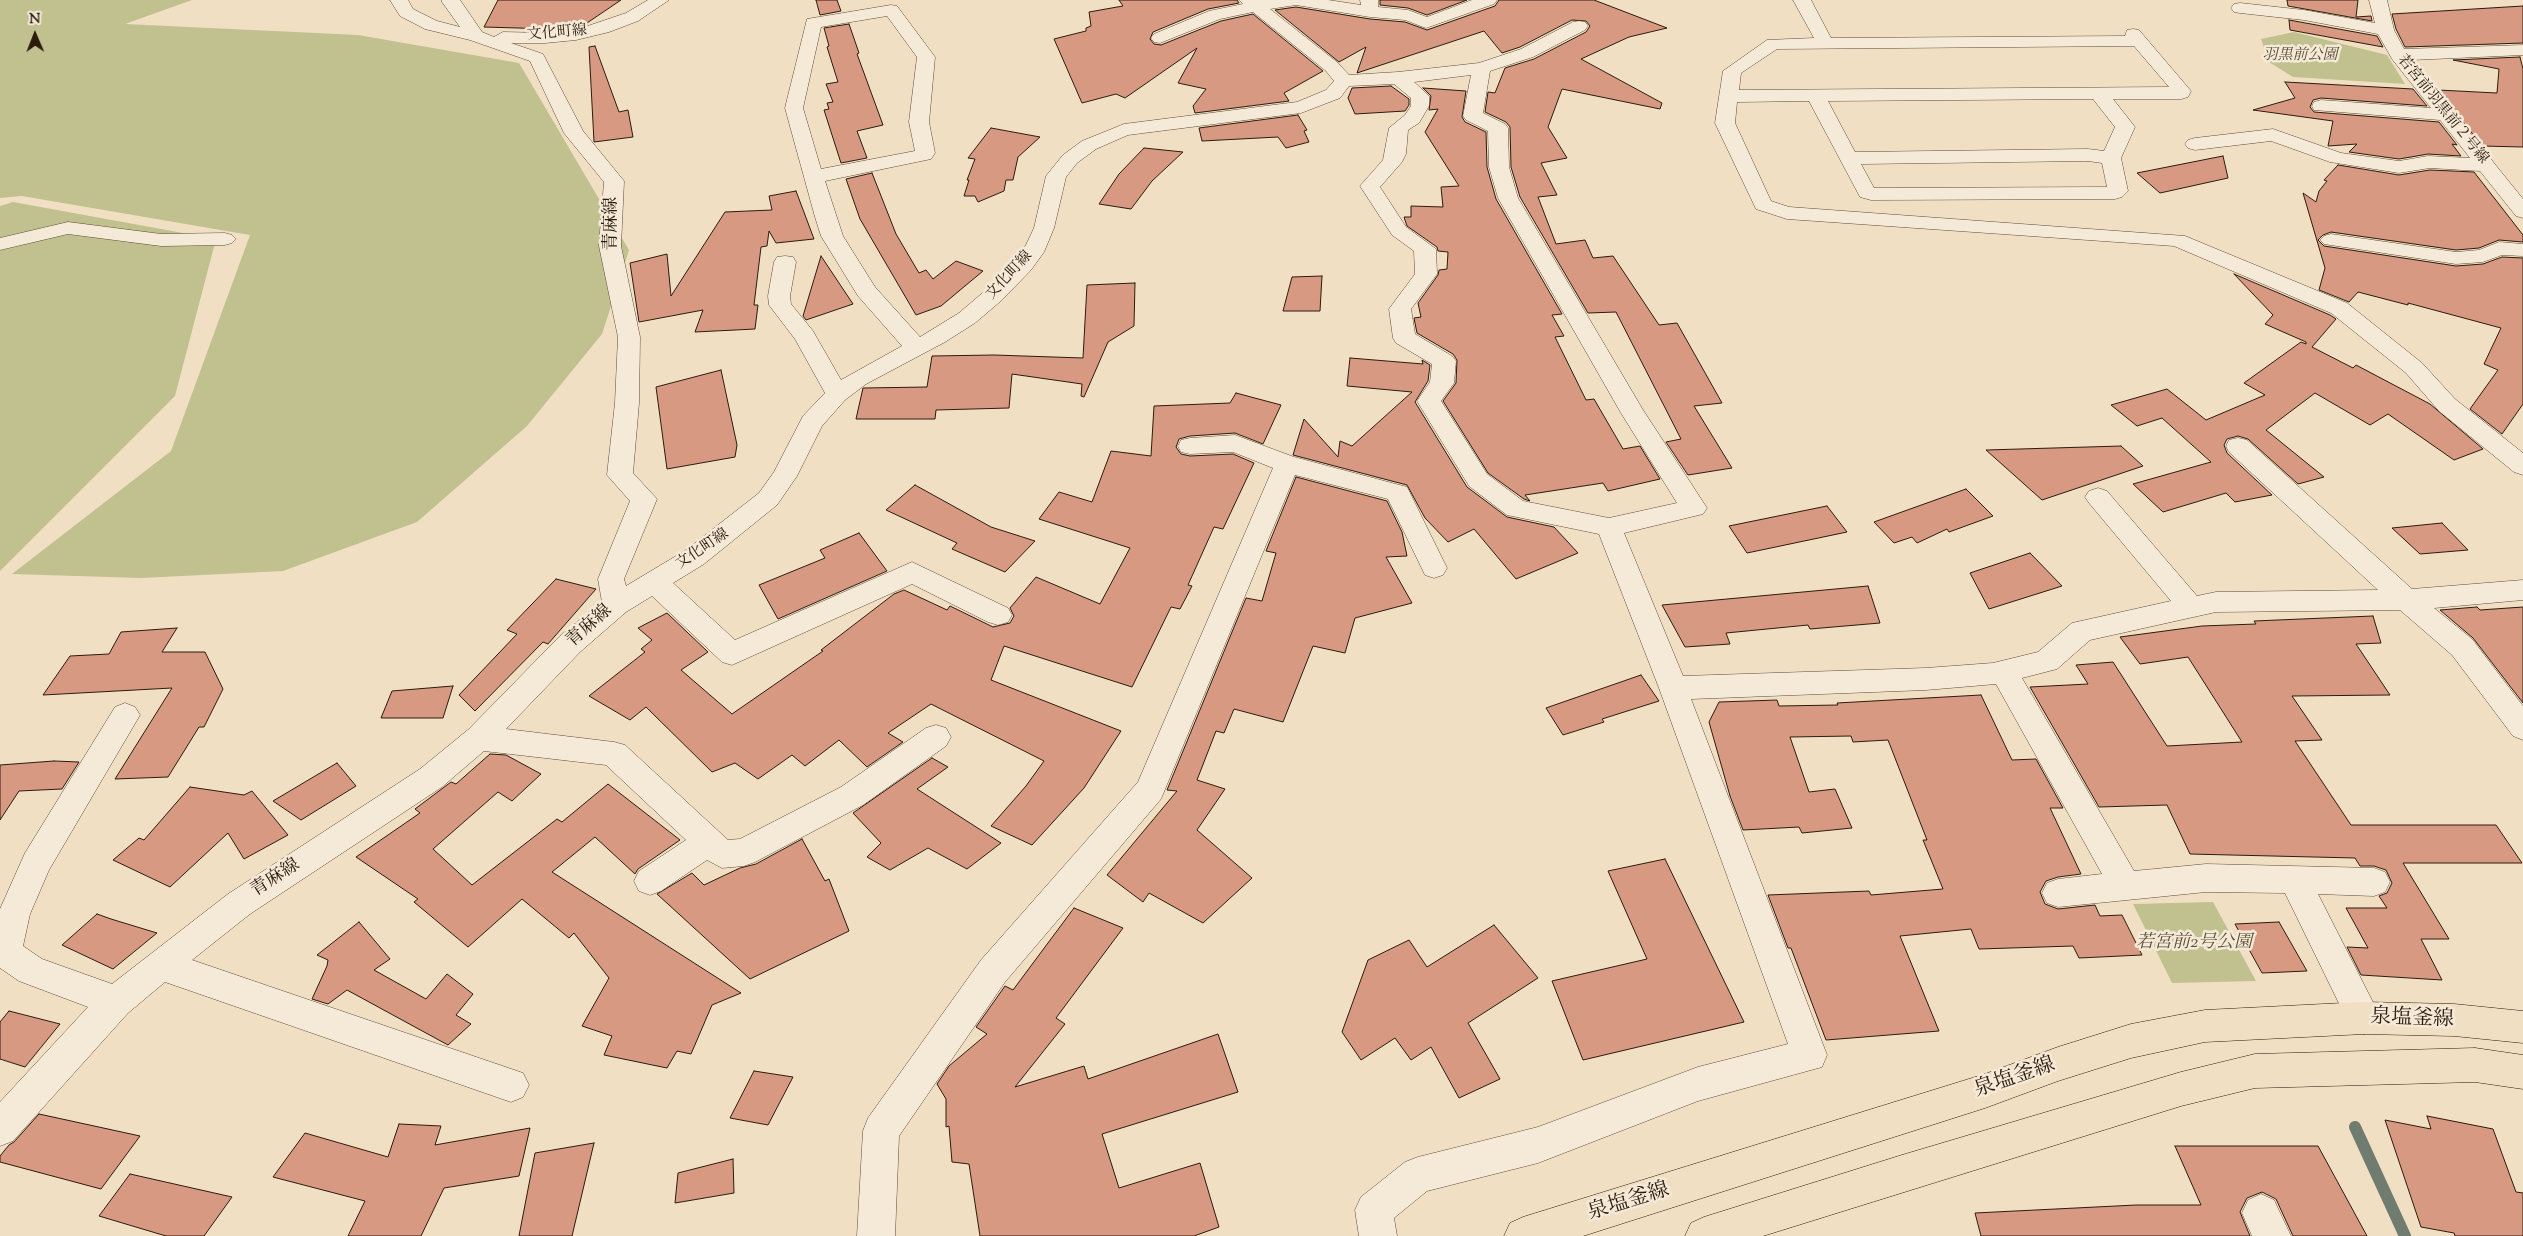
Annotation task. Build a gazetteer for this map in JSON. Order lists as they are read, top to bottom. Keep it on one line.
{"streets":{"main road":["泉塩釜線"],"street":["文化町線","若宮前羽黒前２号線","青麻線"]},"crossings":[["文化町線","青麻線"]],"parks":["羽黒前公園","若宮前2号公園"],"north":"top"}
